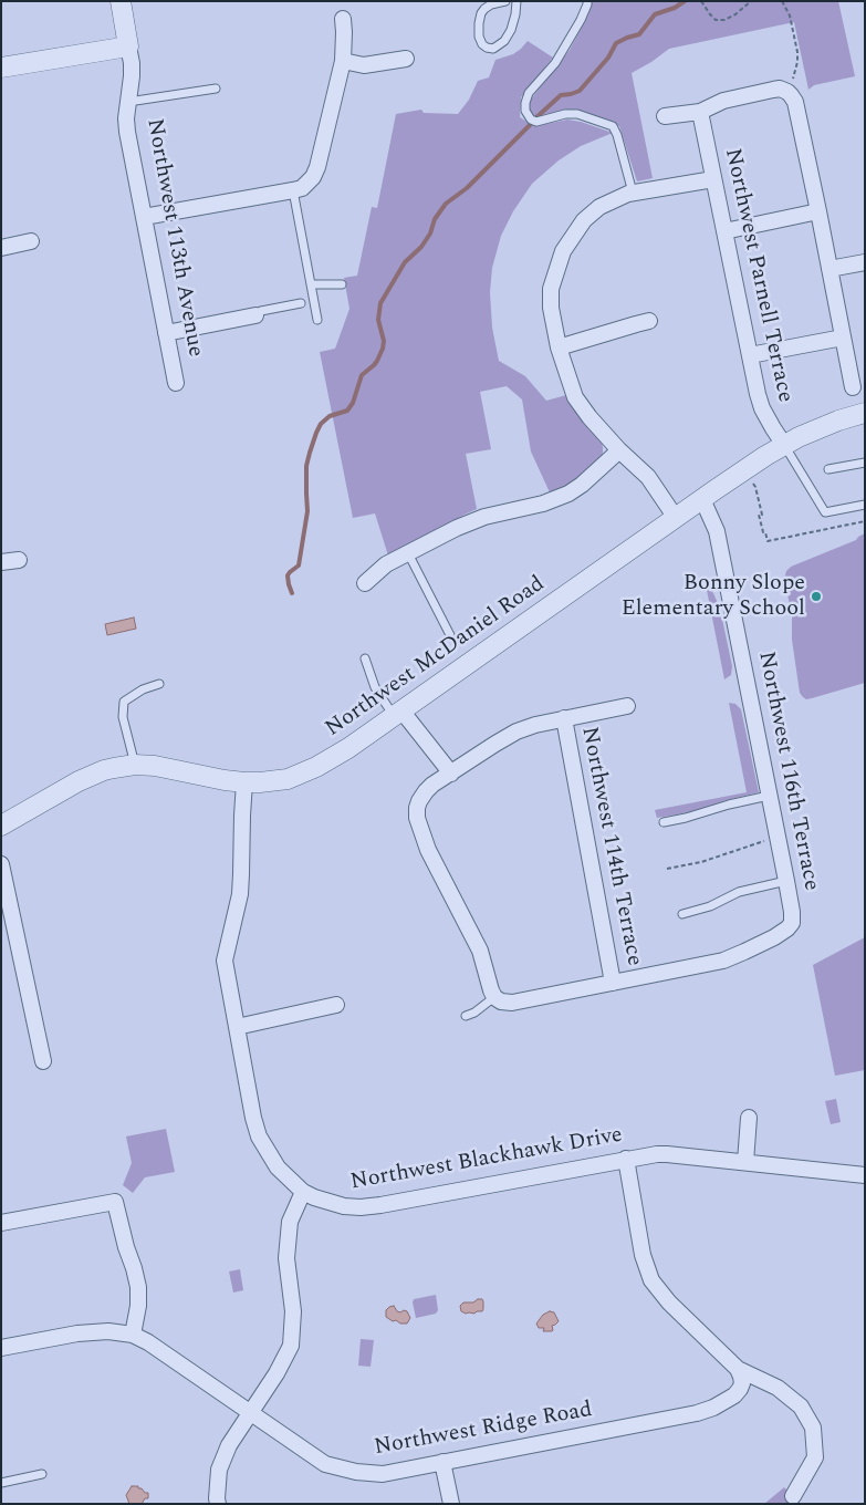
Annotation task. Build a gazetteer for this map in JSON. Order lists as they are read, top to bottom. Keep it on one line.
{"streets":{"street":["Northwest 113th Avenue","Northwest Parnell Terrace","Northwest McDaniel Road","Northwest 116th Terrace","Northwest 114th Terrace","Northwest Blackhawk Drive","Northwest Ridge Road"]},"crossings":[["Northwest Parnell Terrace","Northwest McDaniel Road"],["Northwest McDaniel Road","Northwest 116th Terrace"],["Northwest McDaniel Road","Northwest Blackhawk Drive"],["Northwest 116th Terrace","Northwest 114th Terrace"]],"places":["Bonny Slope Elementary School"]}
